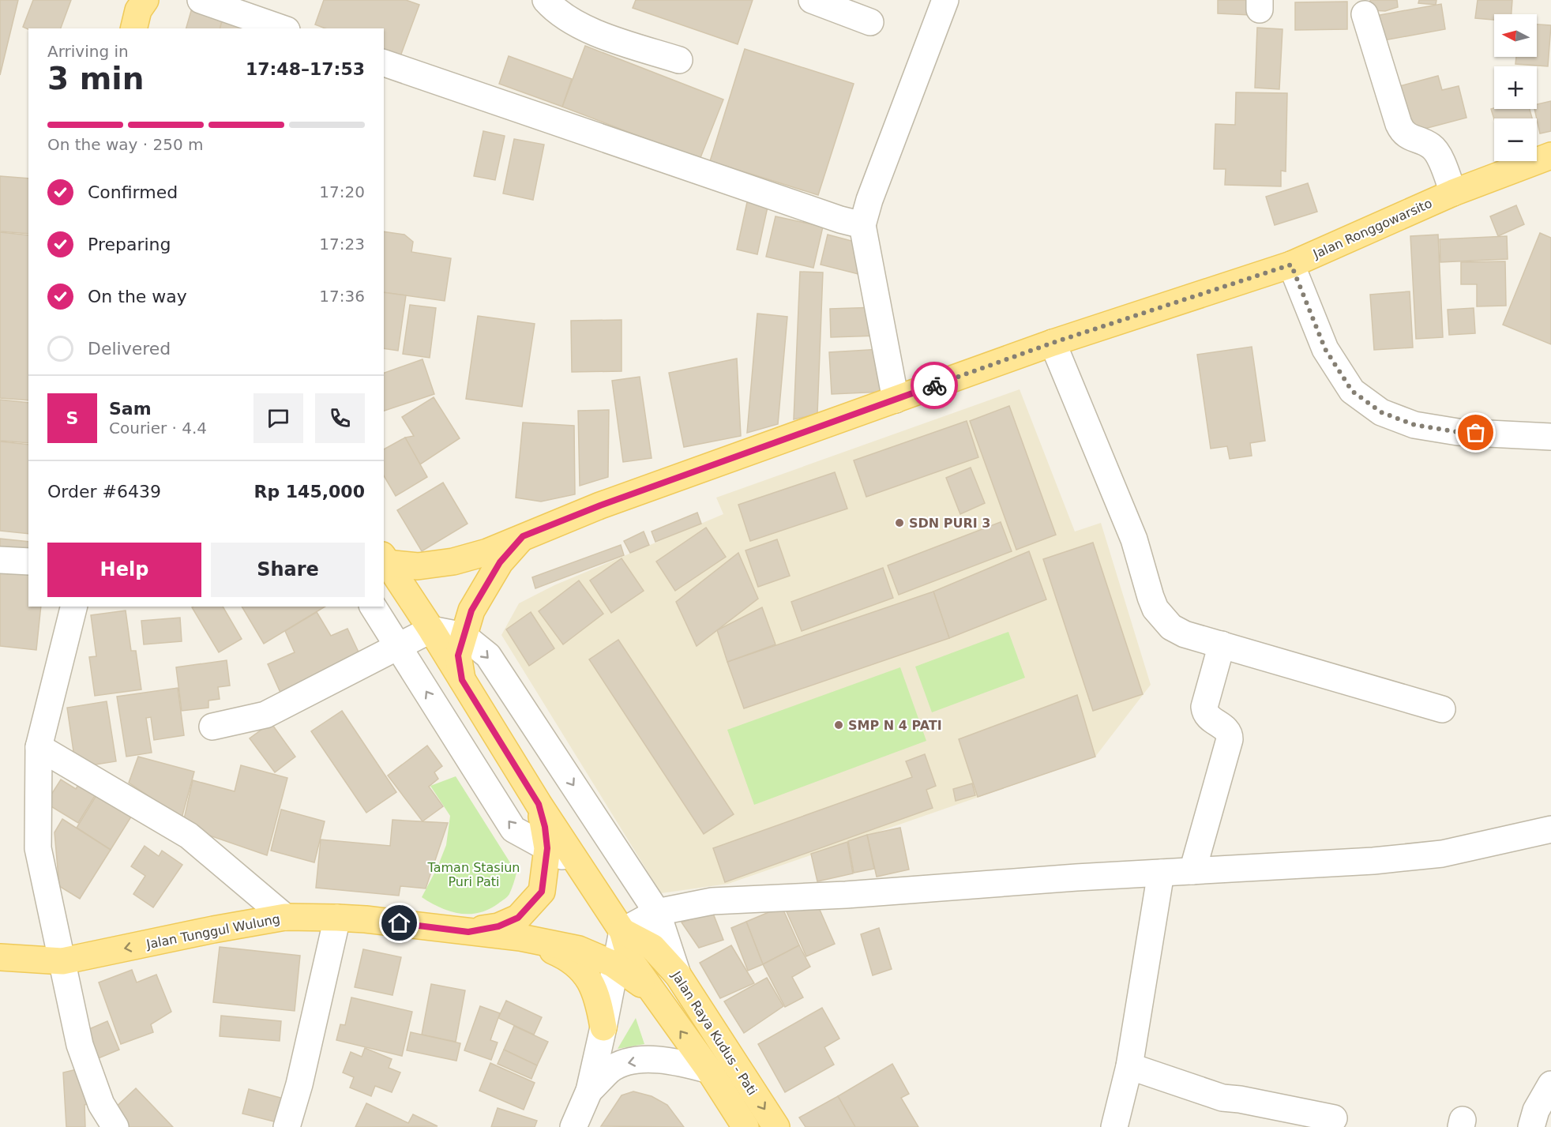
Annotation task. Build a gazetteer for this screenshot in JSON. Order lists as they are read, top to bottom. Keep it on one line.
{"streets":{"main road":["Jalan Ronggowarsito","Jalan Tunggul Wulung","Jalan Raya Kudus - Pati"]},"one_way":["Jalan Tunggul Wulung"],"parks":["Taman Stasiun Puri Pati"],"places":["SDN PURI 3","SMP N 4 PATI"],"north":"left","page":{"map_buttons":["+","−"],"heading":["3 min","Arriving in","17:48–17:53"],"panel":["Sam","Courier · 4.4","Order #6439","Rp 145,000"],"bar":"On the way · 250 m","list":[["Confirmed","17:20"],["Preparing","17:23"],["On the way","17:36"],"Delivered"],"round":"S","buttons":["Help","Share"]}}
